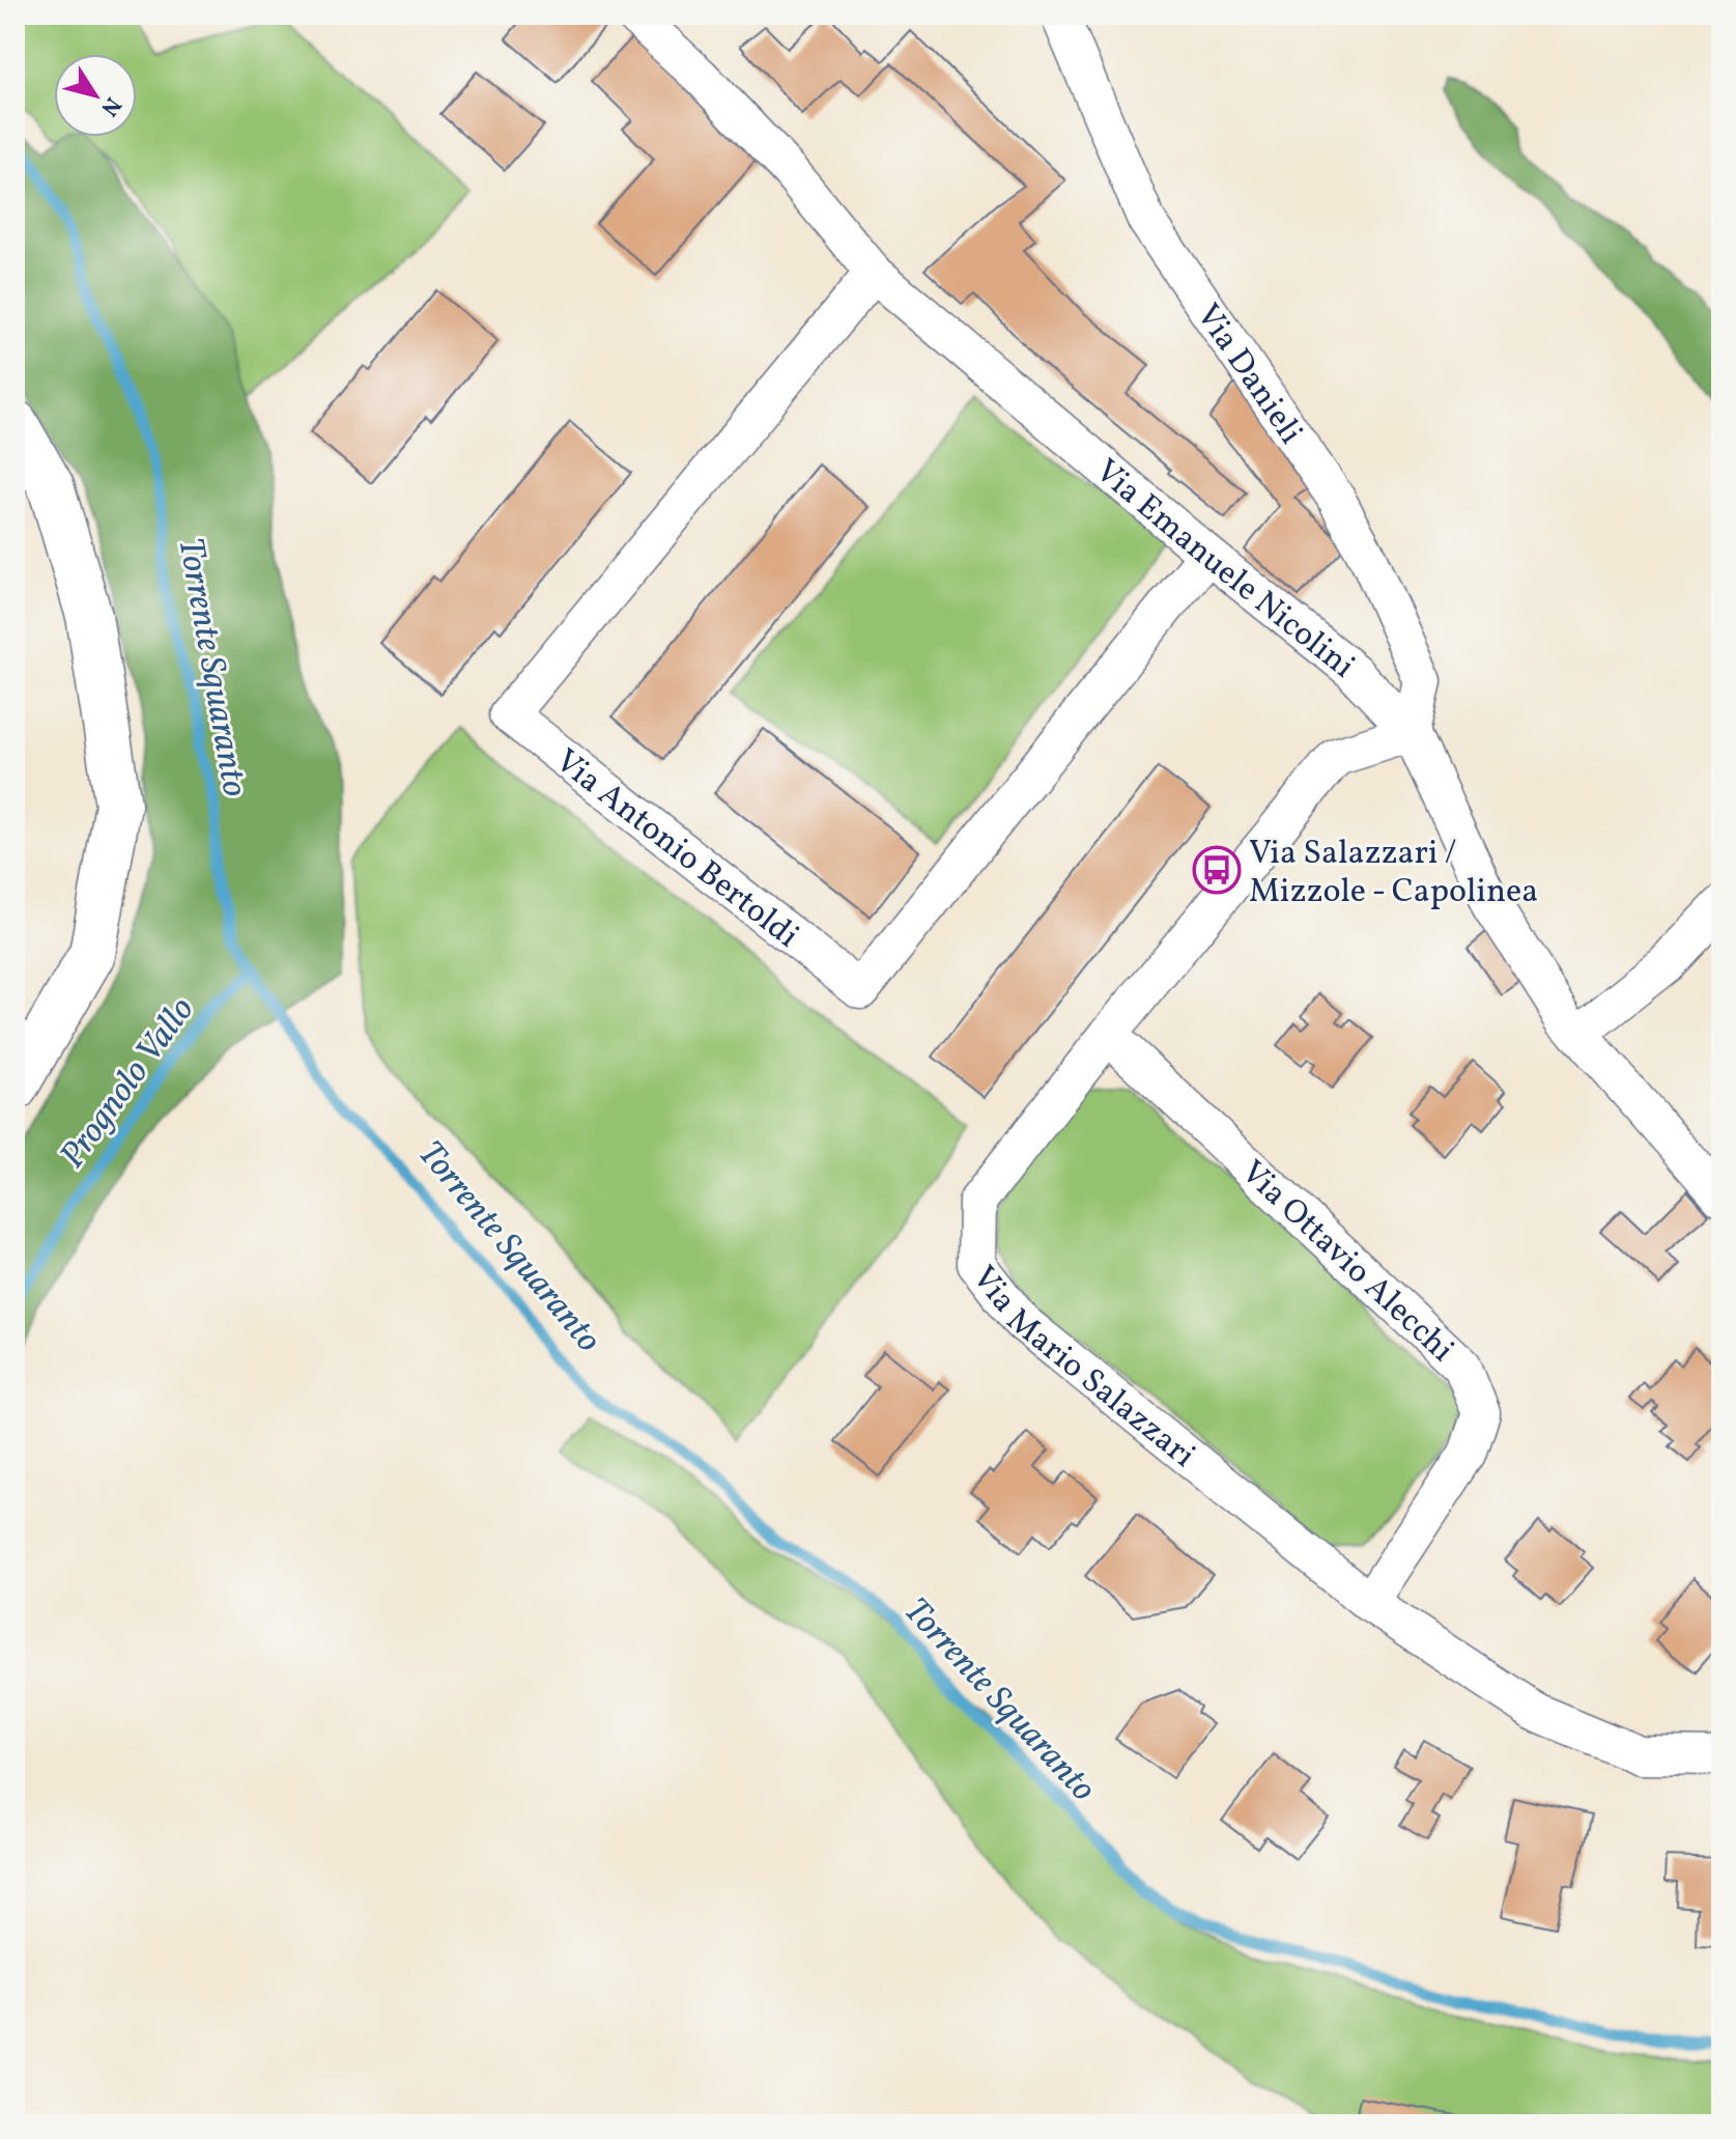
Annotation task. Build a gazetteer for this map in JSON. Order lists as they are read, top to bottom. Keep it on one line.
{"streets":{"street":["Via Danieli","Via Emanuele Nicolini","Via Antonio Bertoldi","Via Ottavio Alecchi","Via Mario Salazzari"]},"crossings":[["Via Danieli","Via Emanuele Nicolini"],["Via Danieli","Via Mario Salazzari"],["Via Emanuele Nicolini","Via Antonio Bertoldi"],["Via Emanuele Nicolini","Via Mario Salazzari"],["Via Ottavio Alecchi","Via Mario Salazzari"]],"water":["Torrente Squaranto","Prognolo Vallo"],"places":{"bus stop":["Via Salazzari / Mizzole - Capolinea"]},"north":"bottom right"}
